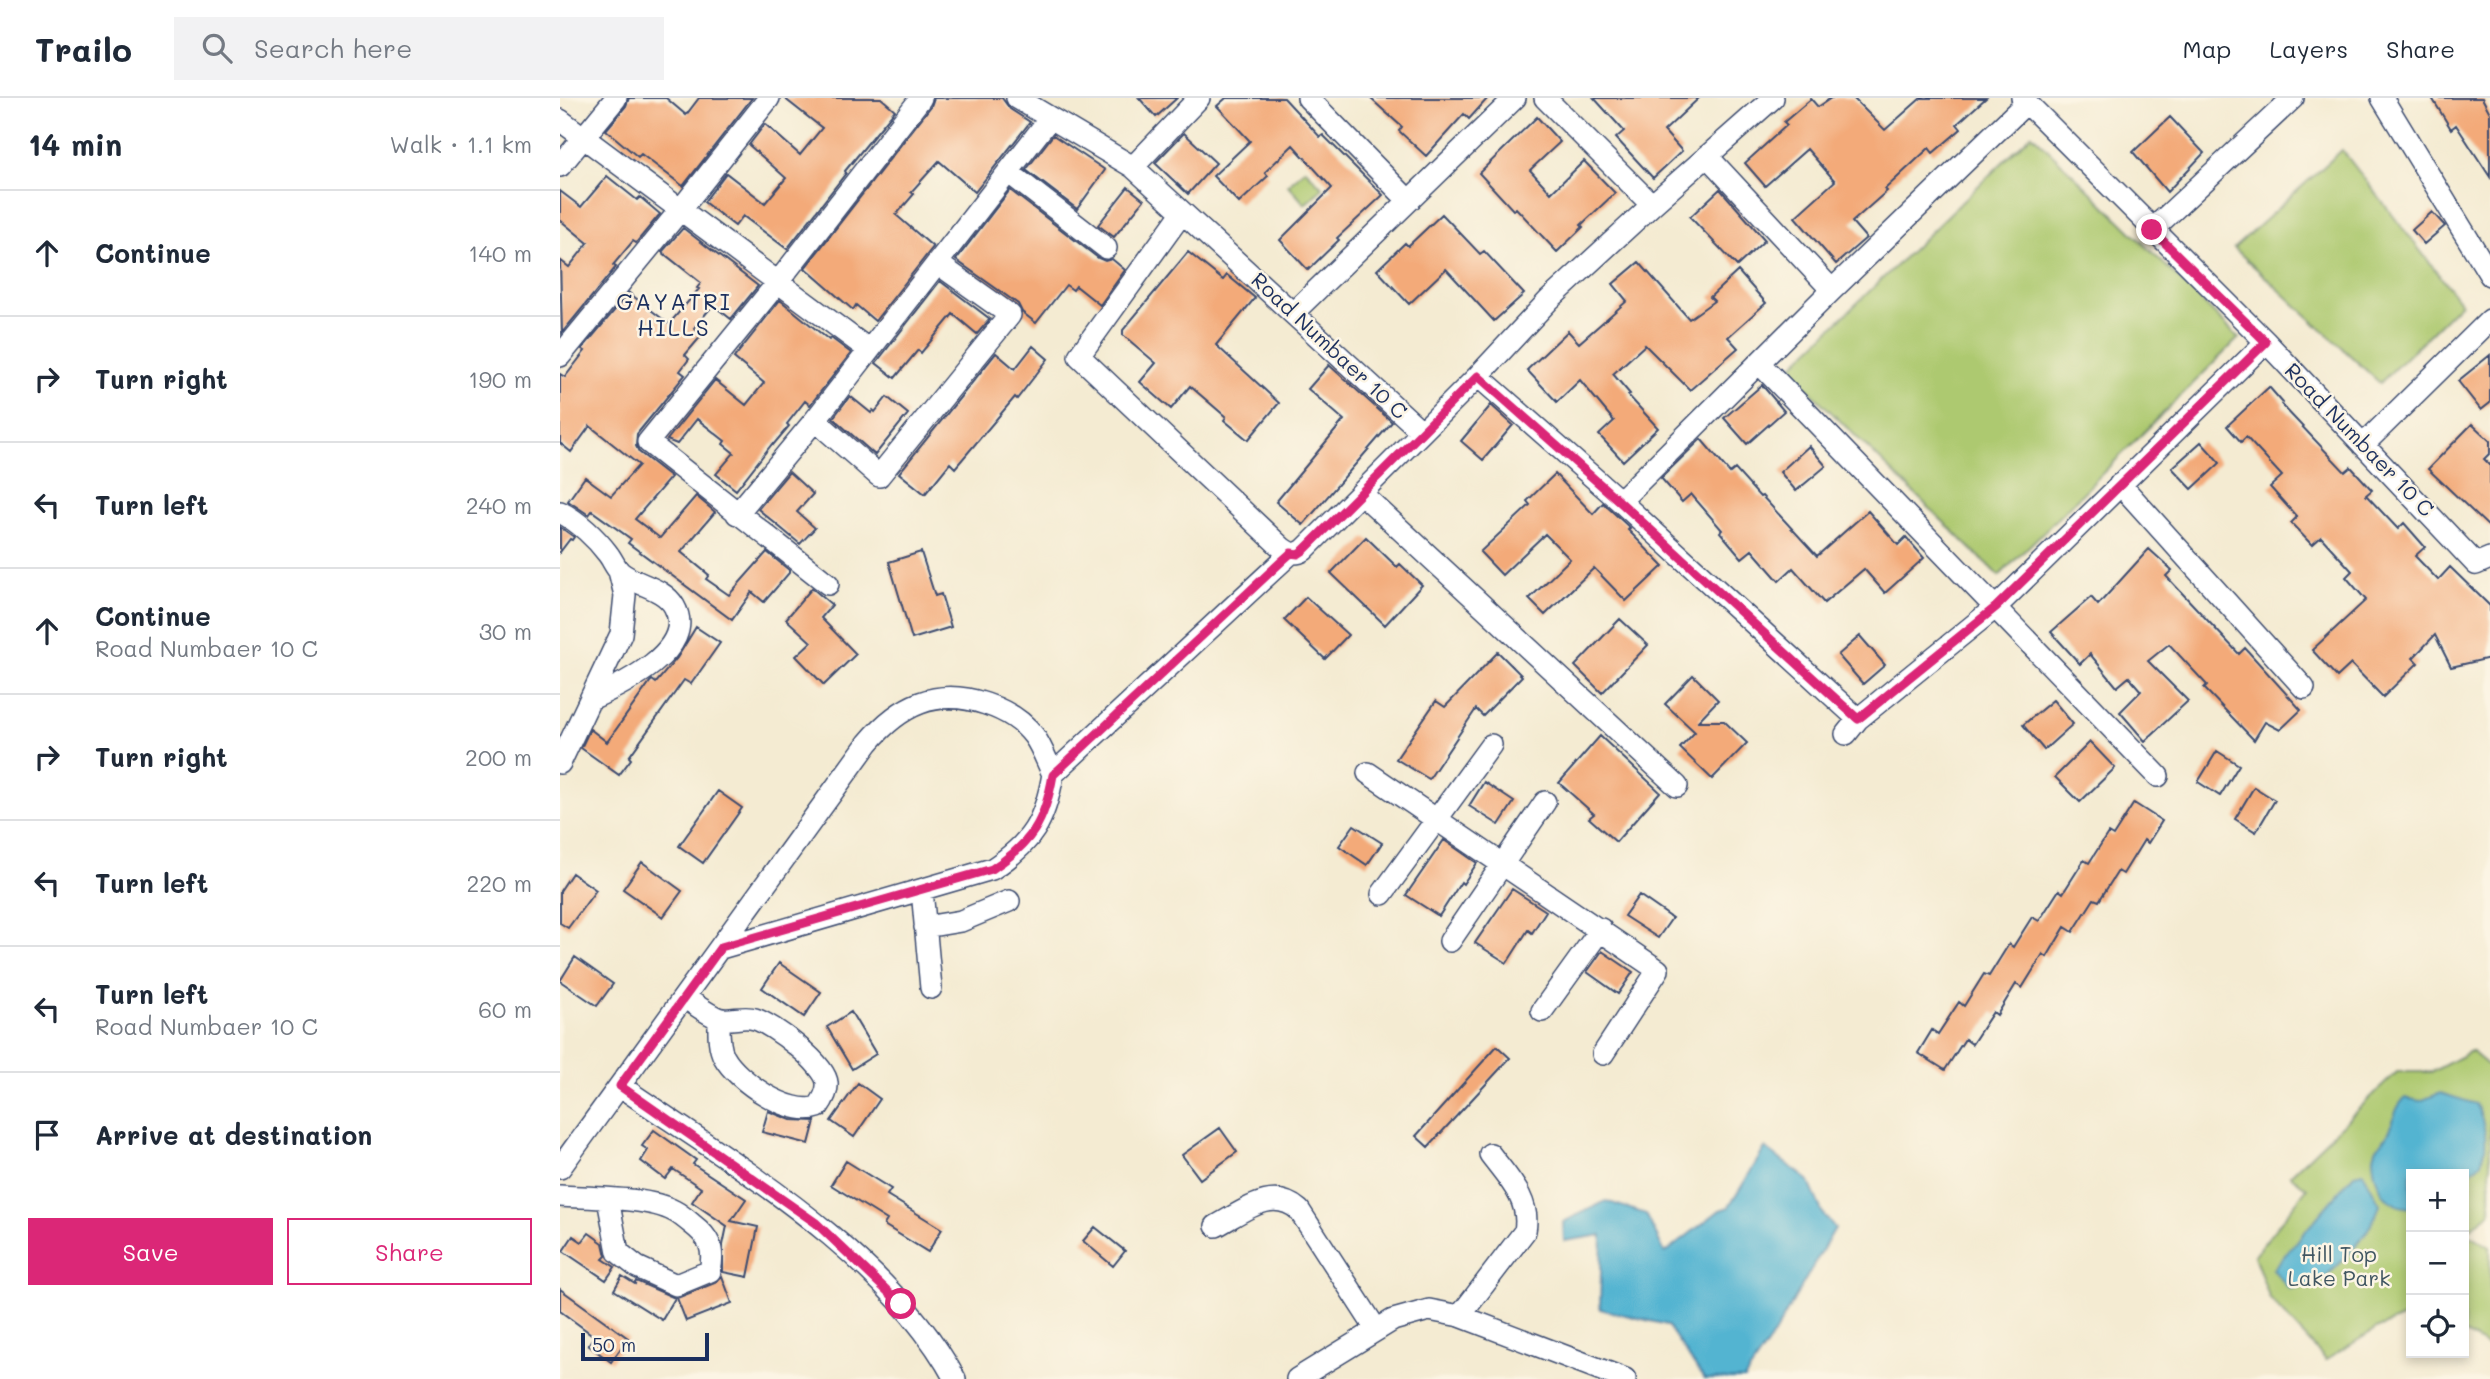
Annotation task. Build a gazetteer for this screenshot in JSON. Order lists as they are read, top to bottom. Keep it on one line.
{"streets":{"street":["Road Numbaer 10 C"]},"districts":["GAYATRI HILLS"],"parks":["Hill Top Lake Park"],"scale_bar":"50 m","page":{"header":"Trailo","search":"Search here","nav":["Map","Layers","Share"],"heading":["14 min","Walk · 1.1 km"],"list":[["Continue","140 m"],["Turn right","190 m"],["Turn left","240 m"],["Continue","Road Numbaer 10 C","30 m"],["Turn right","200 m"],["Turn left","220 m"],["Turn left","Road Numbaer 10 C","60 m"],"Arrive at destination"],"map_buttons":["+","−"],"buttons":["Save","Share"],"scale":"50 m"}}
